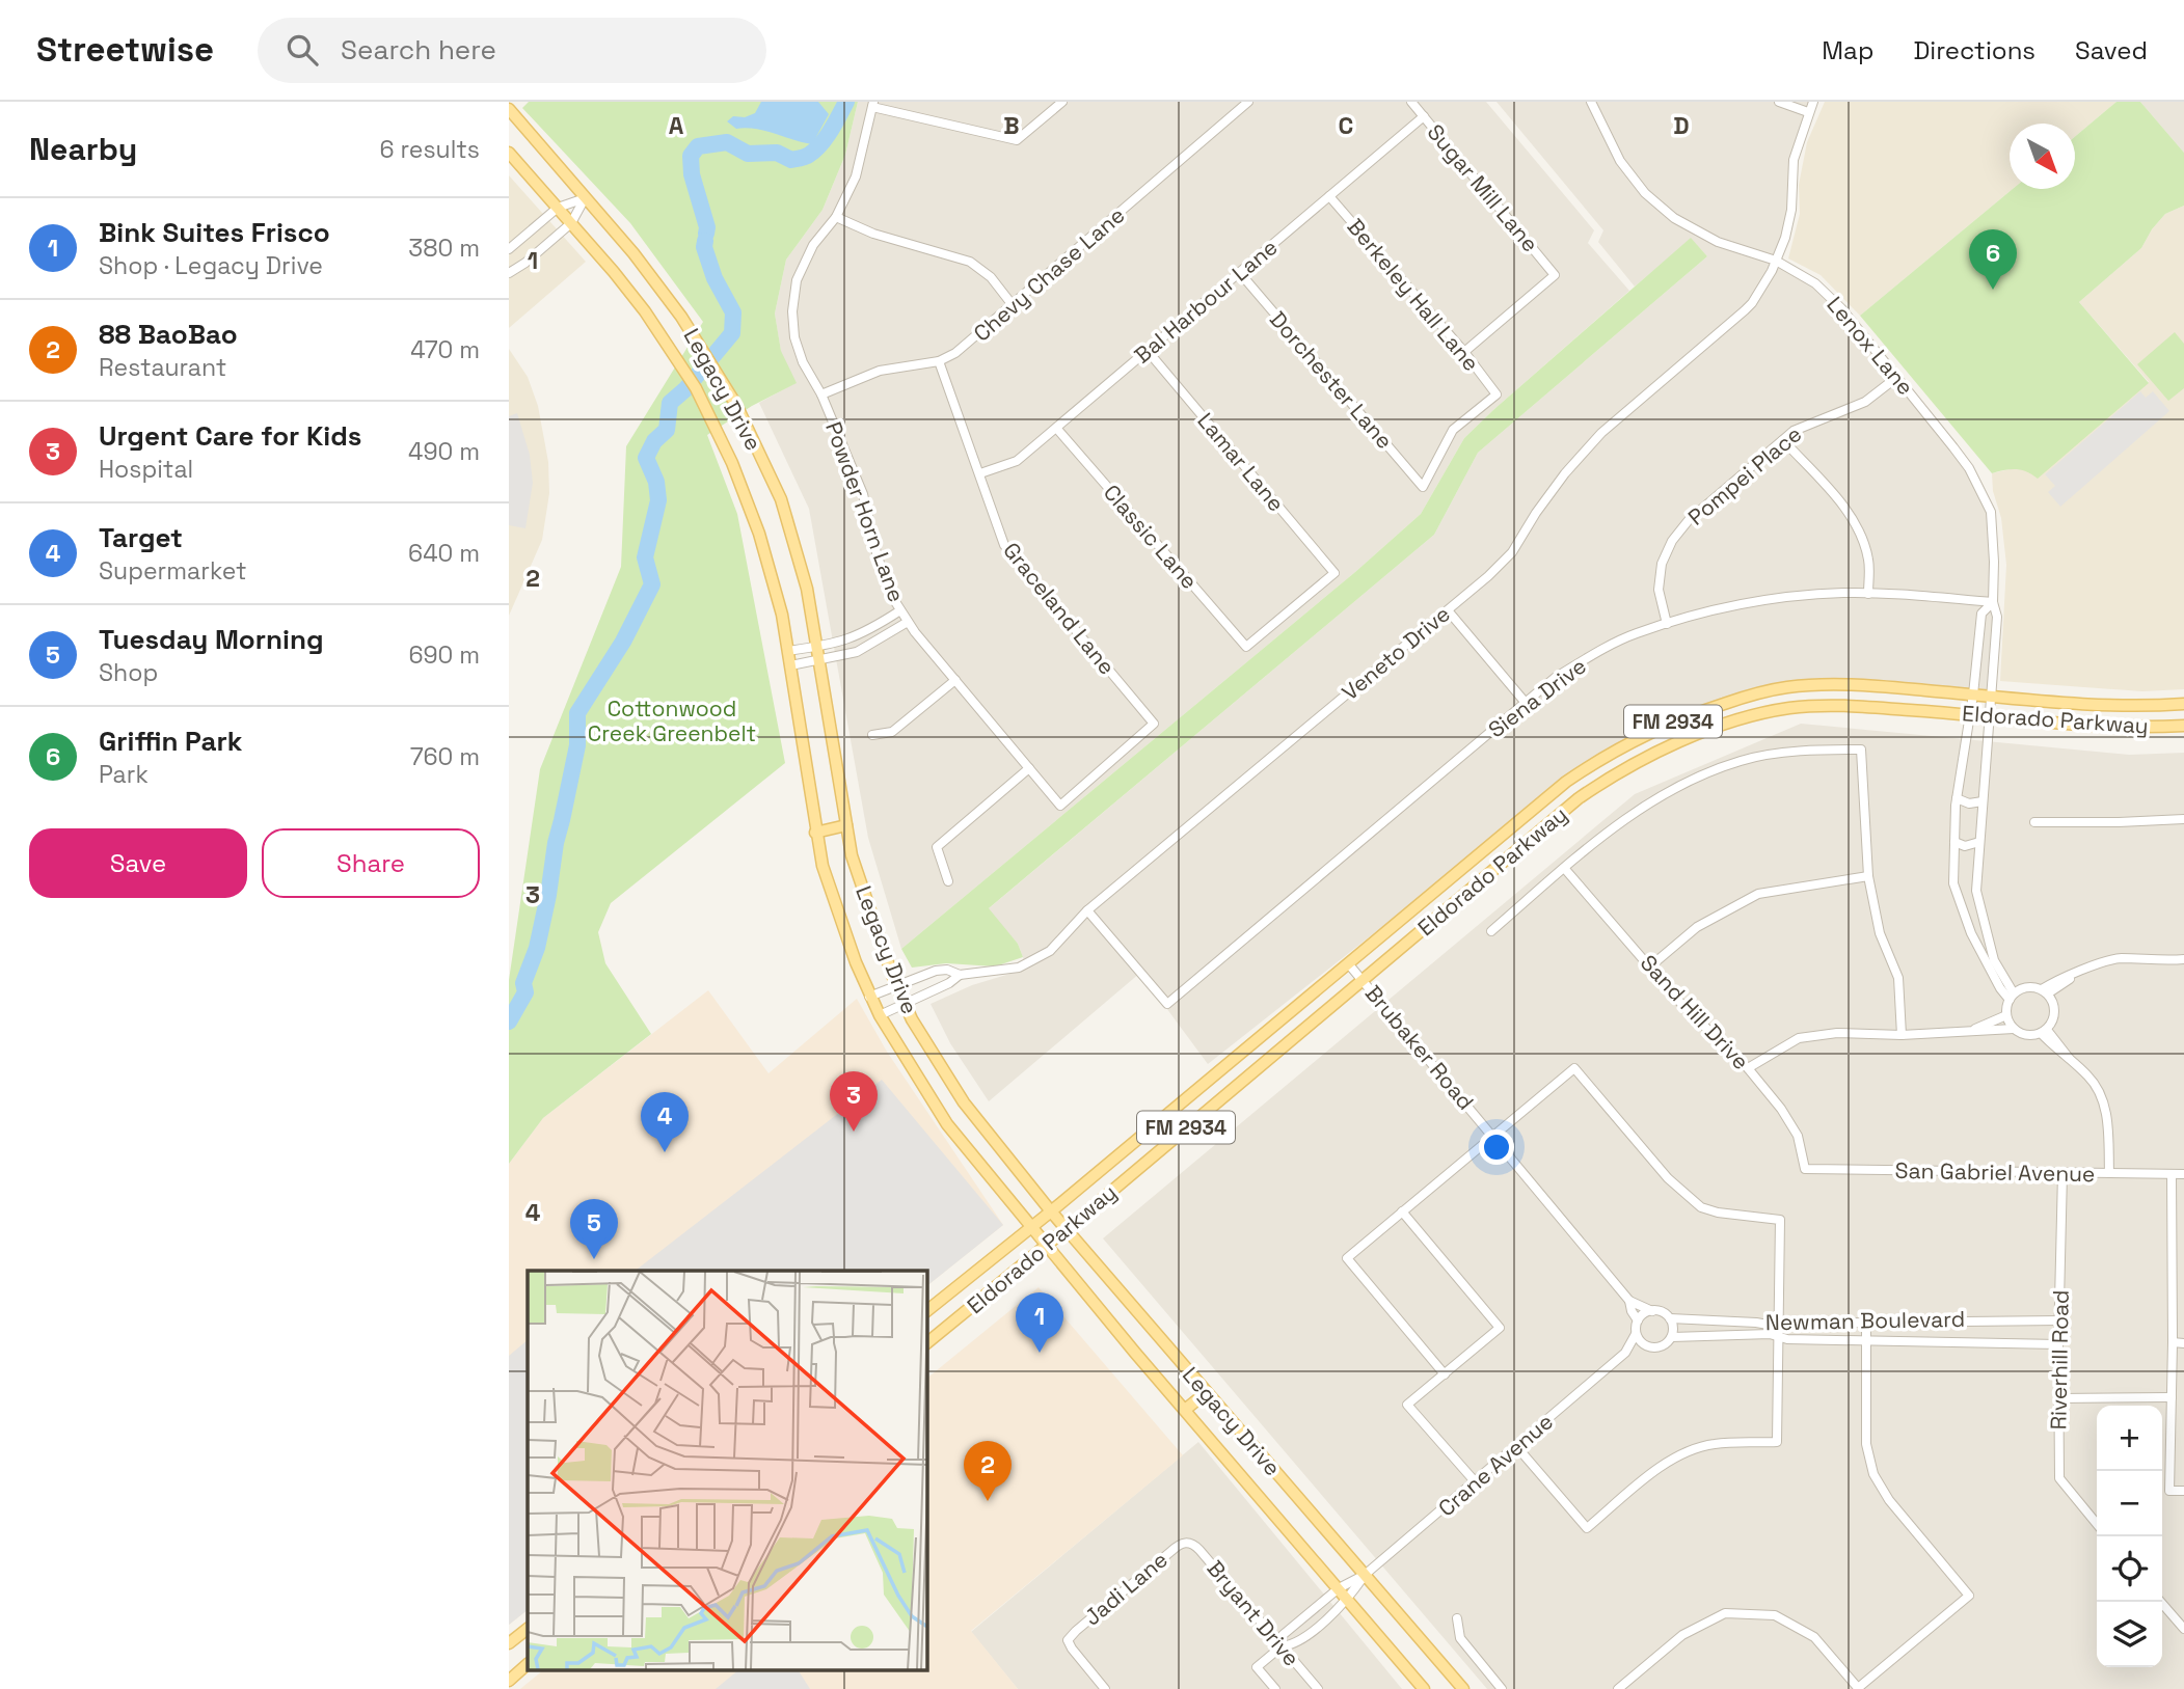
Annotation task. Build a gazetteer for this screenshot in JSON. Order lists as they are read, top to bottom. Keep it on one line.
{"streets":{"main road":["Legacy Drive","Eldorado Parkway","FM 2934"],"street":["Sugar Mill Lane","Chevy Chase Lane","Berkeley Hall Lane","Bal Harbour Lane","Lenox Lane","Dorchester Lane","Lamar Lane","Pompei Place","Powder Horn Lane","Classic Lane","Graceland Lane","Veneto Drive","Siena Drive","Sand Hill Drive","Brubaker Road","San Gabriel Avenue","Newman Boulevard","Riverhill Road","Crane Avenue","Jadi Lane","Bryant Drive"]},"crossings":[["Sugar Mill Lane","Berkeley Hall Lane"],["Sugar Mill Lane","Bal Harbour Lane"],["Chevy Chase Lane","Powder Horn Lane"],["Chevy Chase Lane","Graceland Lane"],["Berkeley Hall Lane","Bal Harbour Lane"],["Berkeley Hall Lane","Dorchester Lane"],["Bal Harbour Lane","Dorchester Lane"],["Bal Harbour Lane","Lamar Lane"],["Bal Harbour Lane","Classic Lane"],["Bal Harbour Lane","Graceland Lane"],["Lenox Lane","Pompei Place"],["Lenox Lane","Veneto Drive"],["Lenox Lane","Siena Drive"],["Lenox Lane","Eldorado Parkway"],["Legacy Drive","Veneto Drive"],["Legacy Drive","Eldorado Parkway"],["Legacy Drive","Crane Avenue"],["Lamar Lane","Classic Lane"],["Pompei Place","Siena Drive"],["Powder Horn Lane","Graceland Lane"],["Veneto Drive","Siena Drive"],["Eldorado Parkway","Brubaker Road"],["Sand Hill Drive","San Gabriel Avenue"],["Brubaker Road","Newman Boulevard"],["Brubaker Road","Crane Avenue"],["San Gabriel Avenue","Riverhill Road"],["Newman Boulevard","Riverhill Road"],["Newman Boulevard","Crane Avenue"],["Crane Avenue","Bryant Drive"],["Jadi Lane","Bryant Drive"]],"parks":["Cottonwood Creek Greenbelt"],"north":"bottom right","page":{"header":"Streetwise","search":"Search here","nav":["Map","Directions","Saved"],"heading":["Nearby","6 results"],"list":[{"mark":"1","name":"Bink Suites Frisco","note":"Shop · Legacy Drive","value":"380 m"},{"mark":"2","name":"88 BaoBao","note":"Restaurant","value":"470 m"},{"mark":"3","name":"Urgent Care for Kids","note":"Hospital","value":"490 m"},{"mark":"4","name":"Target","note":"Supermarket","value":"640 m"},{"mark":"5","name":"Tuesday Morning","note":"Shop","value":"690 m"},{"mark":"6","name":"Griffin Park","note":"Park","value":"760 m"}],"pins":["6","3","4","5","1","2"],"buttons":["Save","Share"],"map_buttons":["+","−"]},"grid":{"columns":["A","B","C","D"],"rows":["1","2","3","4"]}}
